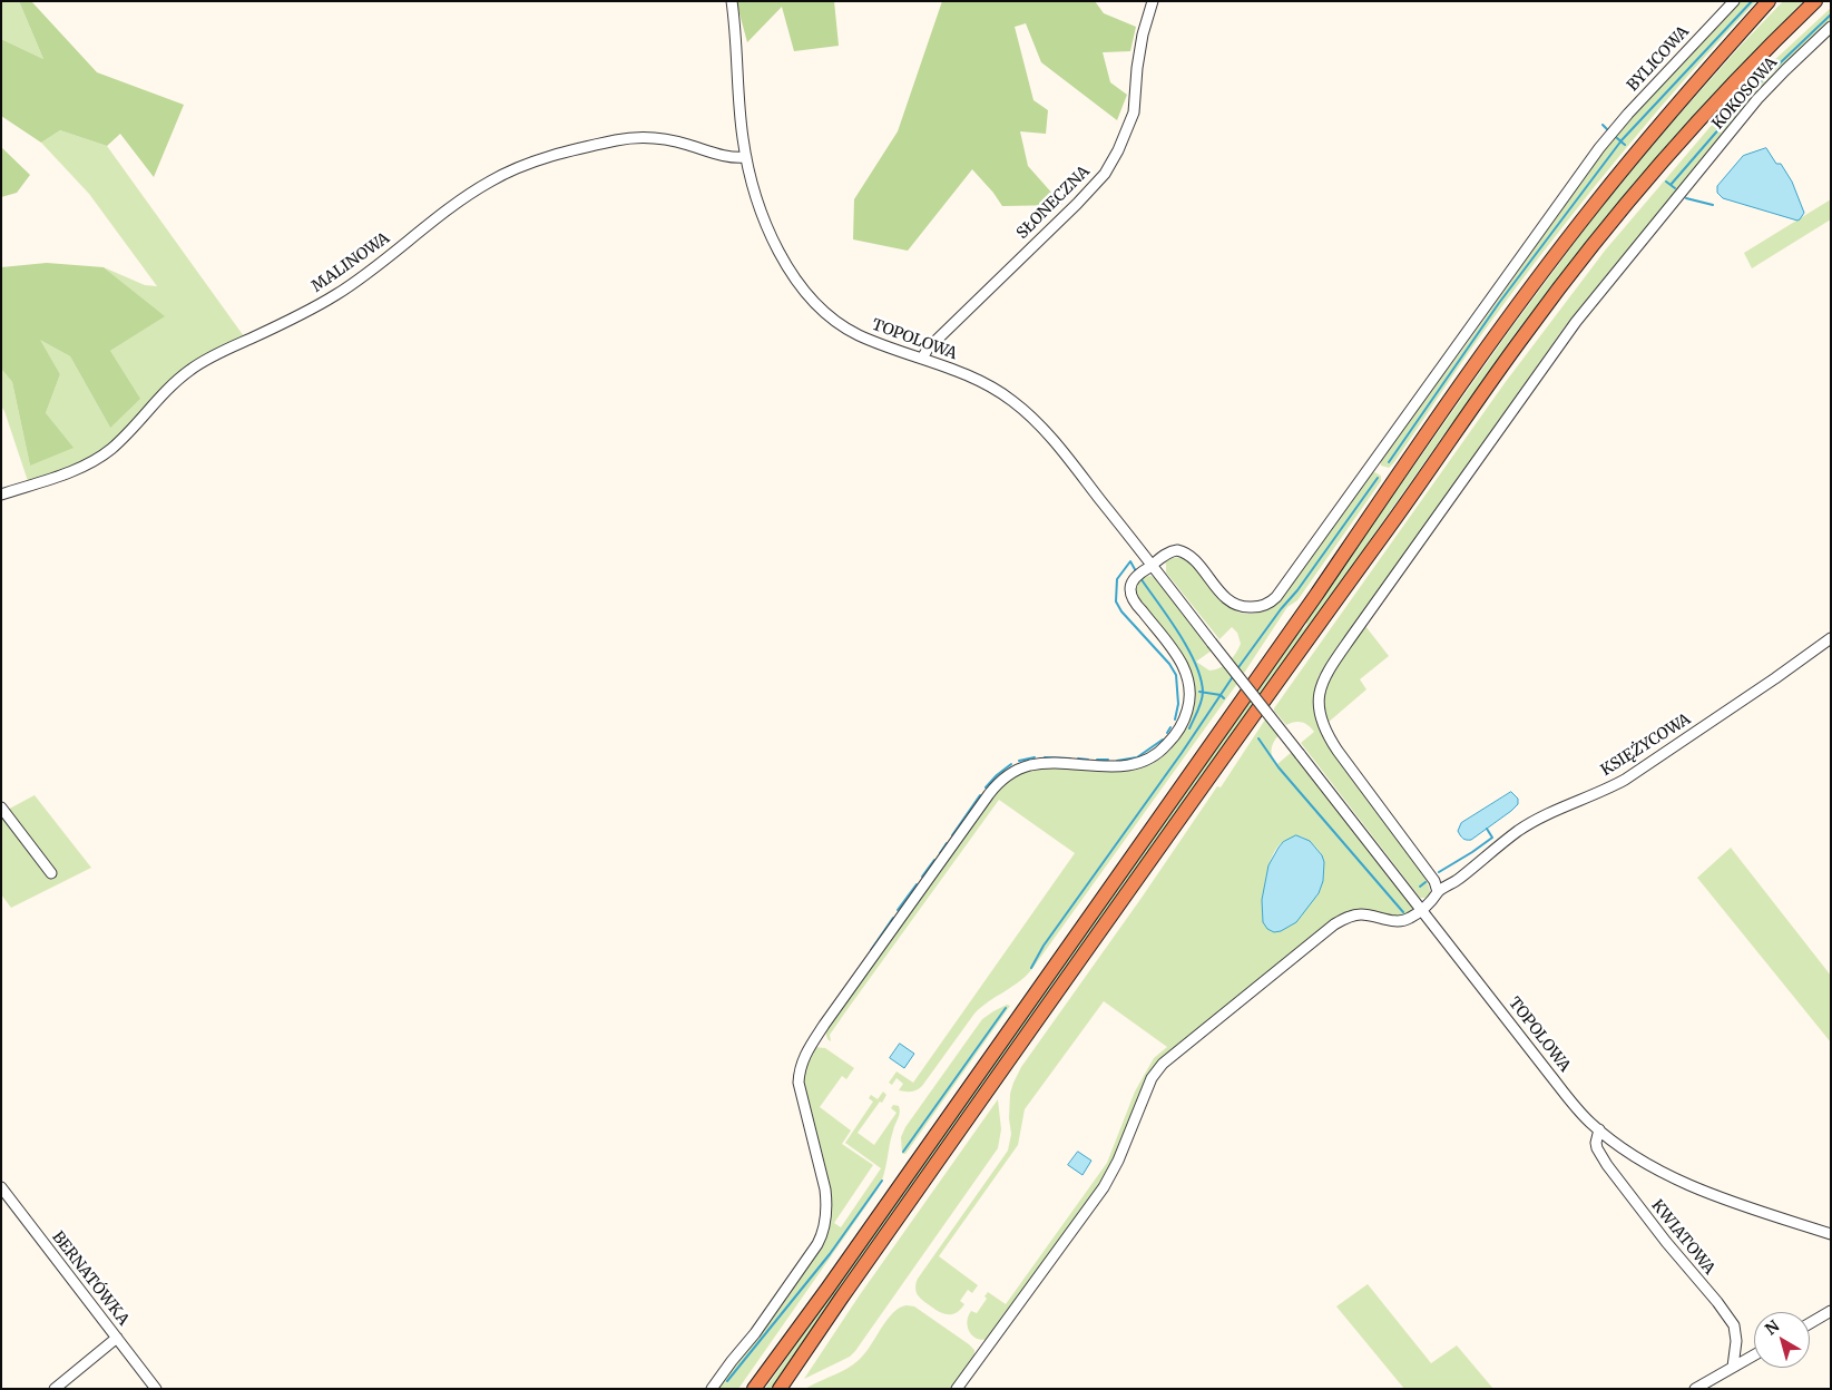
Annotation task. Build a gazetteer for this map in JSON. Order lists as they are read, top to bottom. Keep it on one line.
{"streets":{"street":["BYLICOWA","KOKOSOWA","SŁONECZNA","MALINOWA","TOPOLOWA","KSIĘŻYCOWA","KWIATOWA","BERNATÓWKA"]},"crossings":[["BYLICOWA","TOPOLOWA"],["KOKOSOWA","KSIĘŻYCOWA"],["SŁONECZNA","TOPOLOWA"],["MALINOWA","TOPOLOWA"],["TOPOLOWA","KSIĘŻYCOWA"],["TOPOLOWA","KWIATOWA"]],"north":"top left"}
